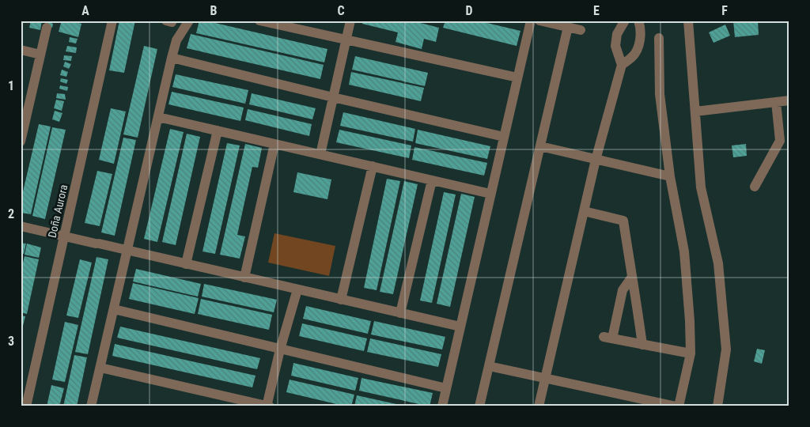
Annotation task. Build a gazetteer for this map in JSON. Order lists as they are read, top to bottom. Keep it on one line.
{"streets":{"street":["Doña Aurora"]},"grid":{"columns":["A","B","C","D","E","F"],"rows":["1","2","3"]}}
